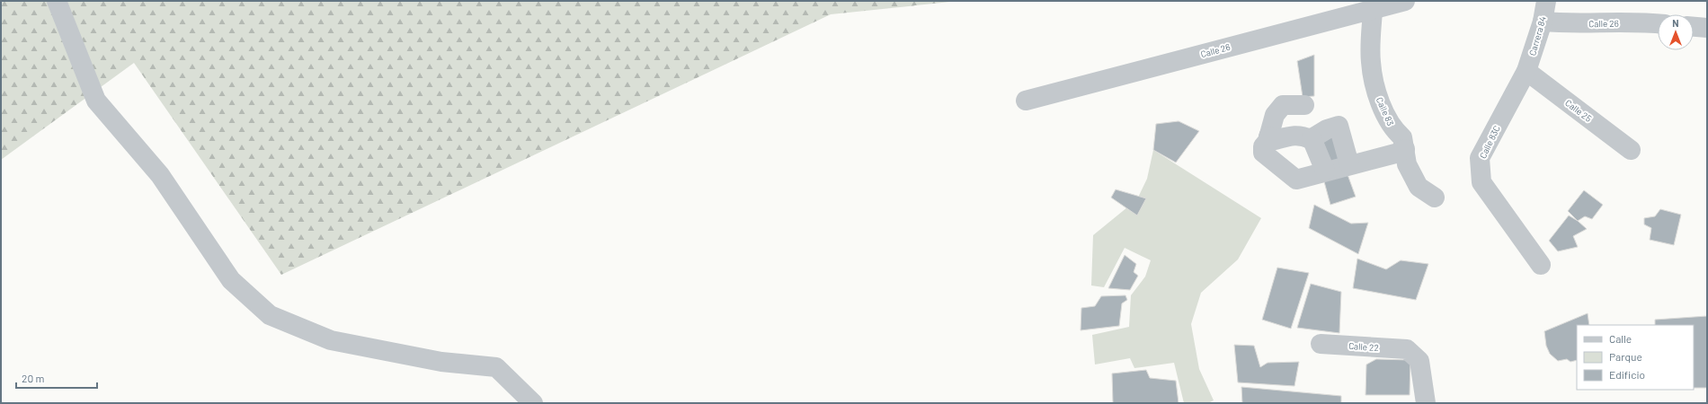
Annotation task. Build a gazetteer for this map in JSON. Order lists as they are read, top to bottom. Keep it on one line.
{"streets":{"street":["Calle 26","Carrera 84","Calle 25","Calle 83","Calle 83C","Calle 22"]},"crossings":[["Calle 26","Carrera 84"],["Calle 26","Calle 83"],["Carrera 84","Calle 25"],["Carrera 84","Calle 83C"],["Calle 25","Calle 83C"]],"legend":["Calle","Parque","Edificio"],"scale_bar":"20 m","north":"top"}
